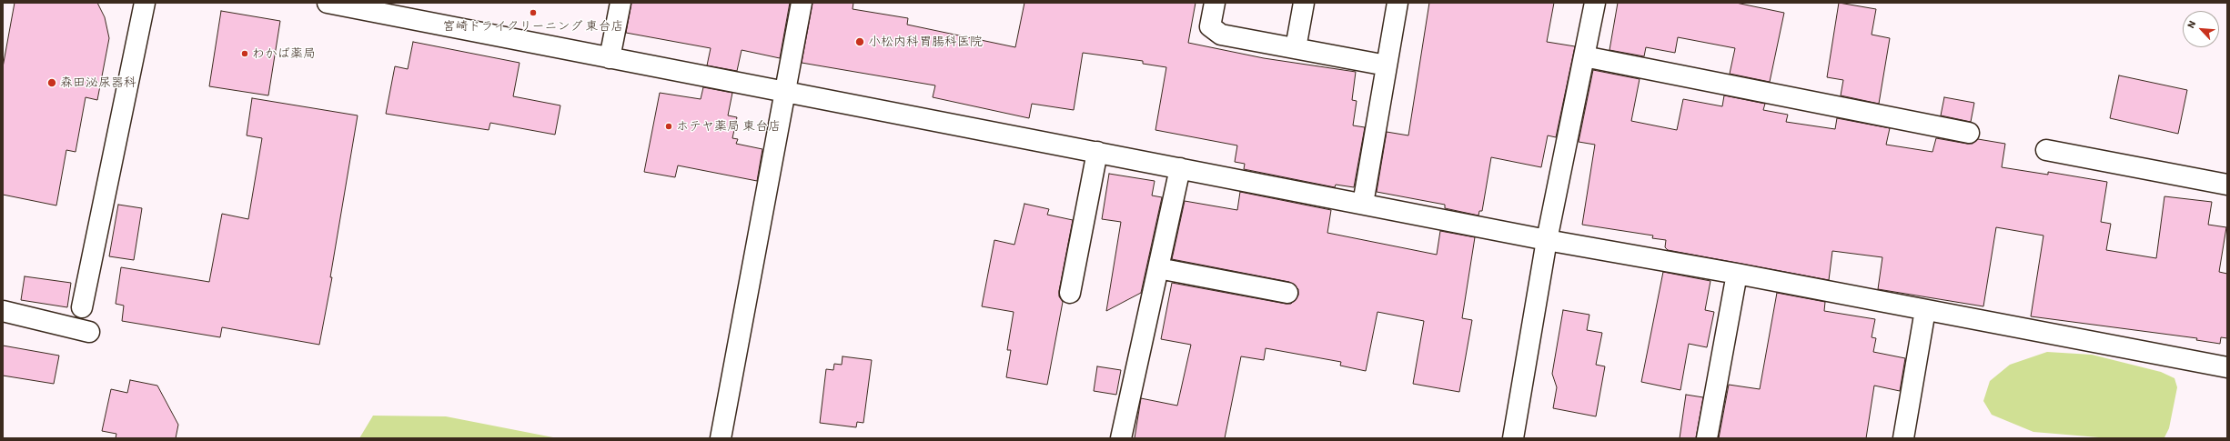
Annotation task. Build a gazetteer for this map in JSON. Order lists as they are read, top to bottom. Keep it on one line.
{"places":["宮崎ドライクリーニング 東台店","小松内科胃腸科医院","わかば薬局","森田泌尿器科","ホテヤ薬局 東台店"],"north":"top left"}
